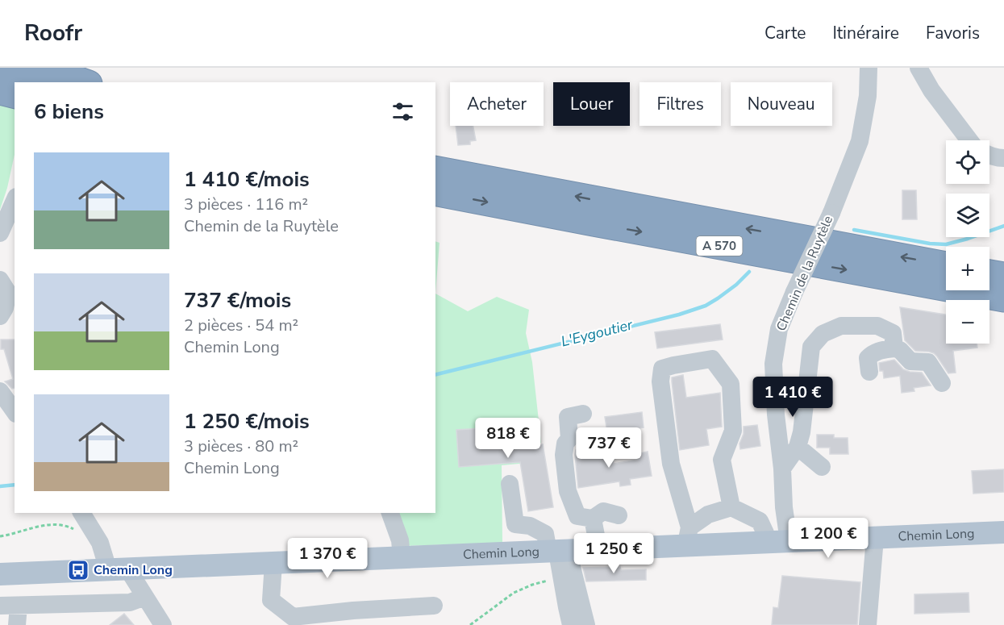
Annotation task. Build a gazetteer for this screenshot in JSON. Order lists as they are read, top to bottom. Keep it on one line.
{"streets":{"highway":["A 570"],"main road":["Chemin Long"],"street":["Chemin de la Ruytèle"]},"crossings":[["Chemin de la Ruytèle","Chemin Long"]],"water":["L'Eygoutier"],"places":{"bus stop":["Chemin Long"]},"page":{"header":"Roofr","nav":["Carte","Itinéraire","Favoris"],"chip":["Acheter","Louer","Filtres","Nouveau"],"heading":"6 biens","map_buttons":["+","−"],"list":[{"name":"1 410 €/mois","note":"3 pièces · 116 m² · Chemin de la Ruytèle"},{"name":"737 €/mois","note":"2 pièces · 54 m² · Chemin Long"},{"name":"1 250 €/mois","note":"3 pièces · 80 m² · Chemin Long"}],"price":["1 410 €","818 €","737 €","1 200 €","1 250 €","1 370 €"]}}
